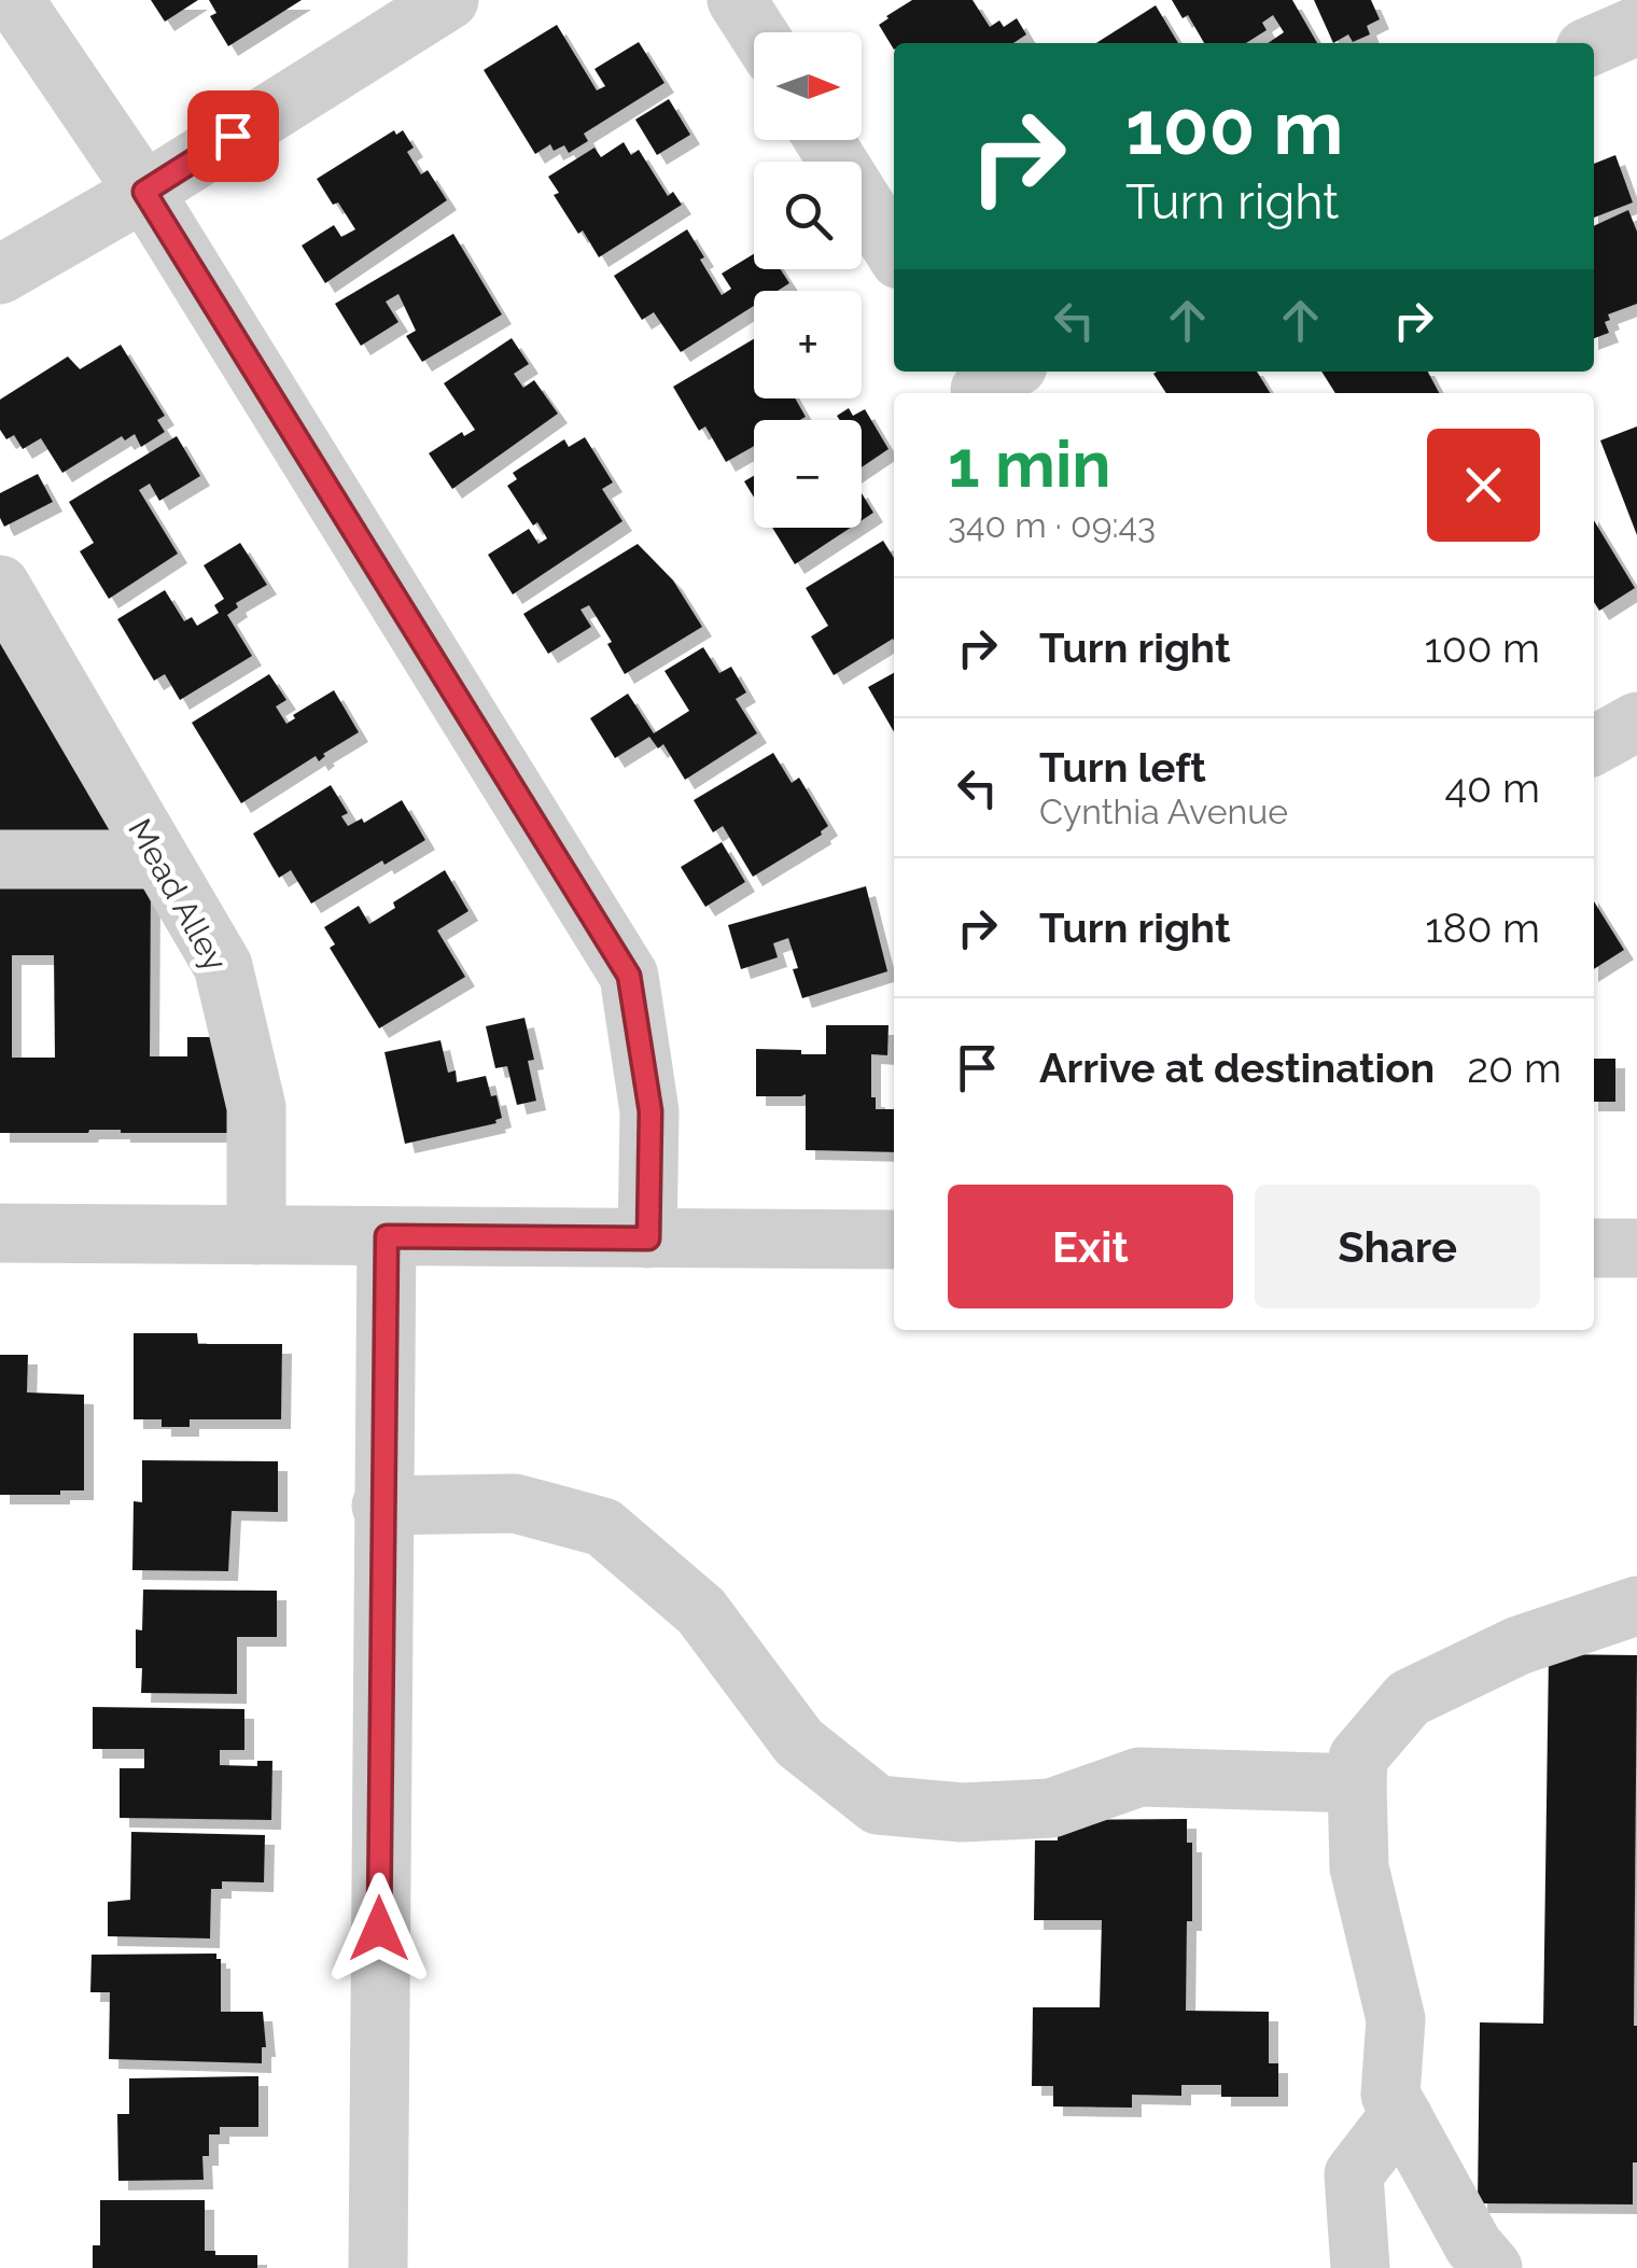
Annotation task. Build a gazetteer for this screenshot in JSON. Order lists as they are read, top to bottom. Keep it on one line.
{"streets":{"street":["Mead Alley"]},"north":"right","page":{"map_buttons":["+","−"],"turn":["100 m","Turn right"],"heading":["1 min","340 m · 09:43"],"list":[{"name":"Turn right","value":"100 m"},{"name":"Turn left","note":"Cynthia Avenue","value":"40 m"},{"name":"Turn right","value":"180 m"},{"name":"Arrive at destination","value":"20 m"}],"buttons":["Exit","Share"]}}
